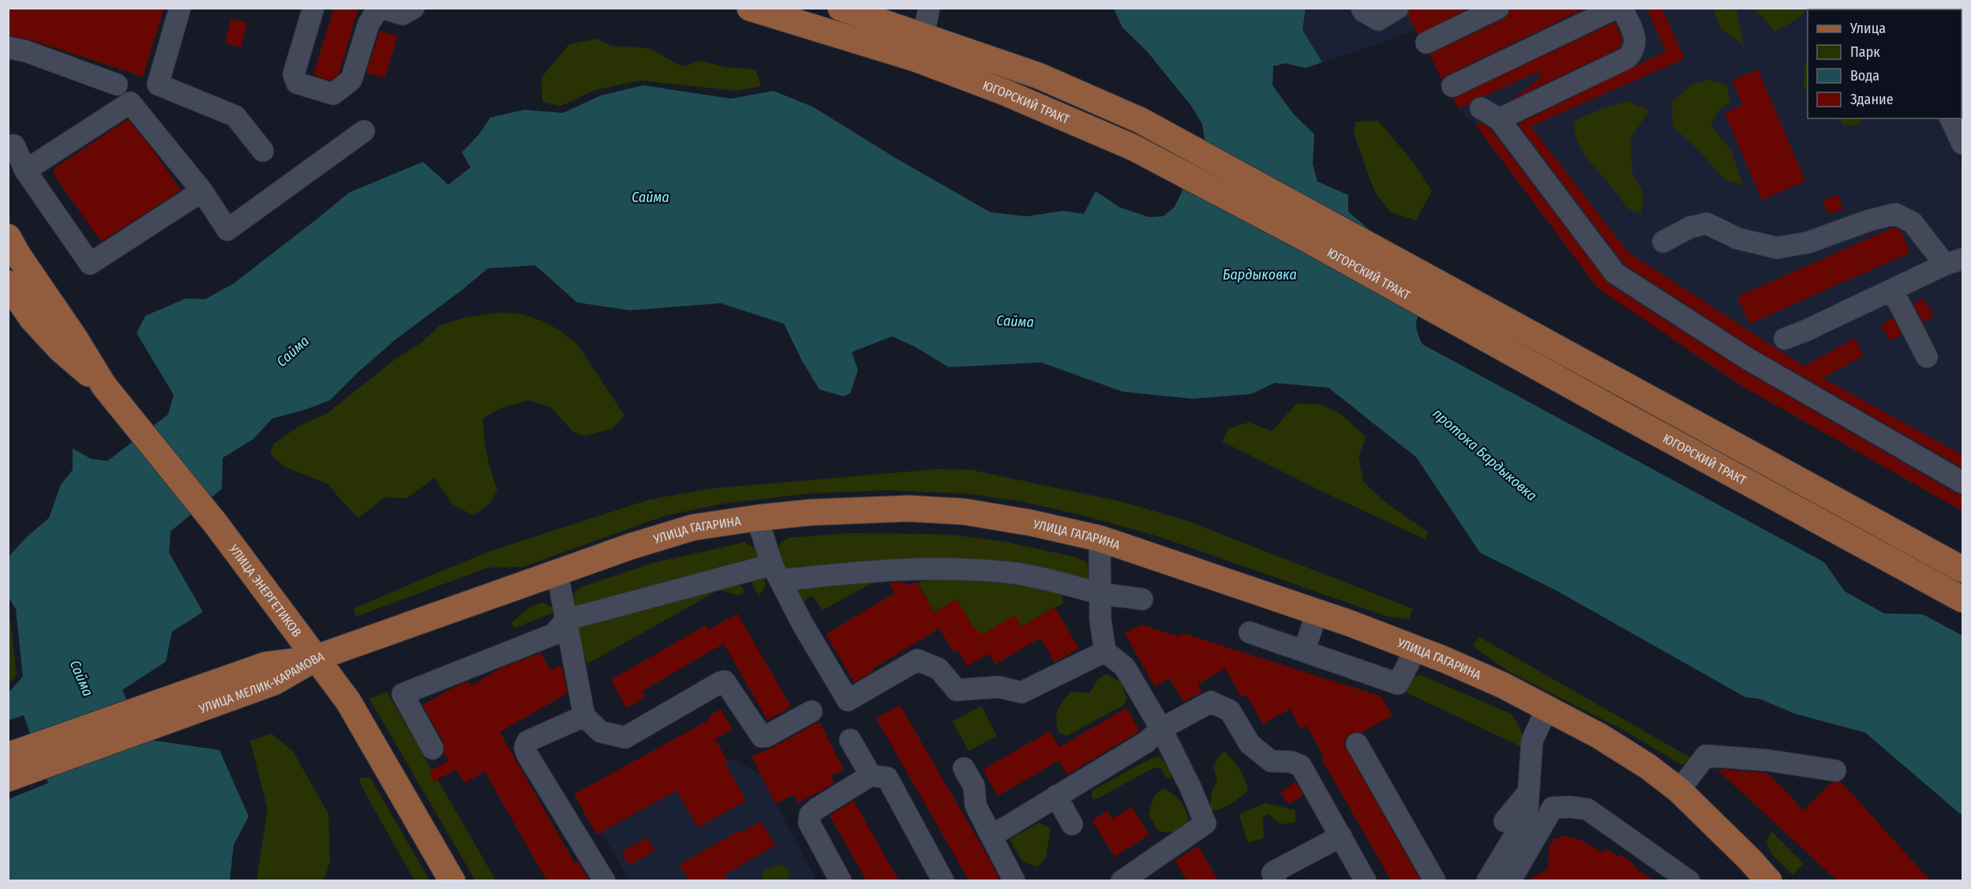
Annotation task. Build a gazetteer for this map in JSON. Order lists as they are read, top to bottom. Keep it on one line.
{"streets":{"main road":["ЮГОРСКИЙ ТРАКТ","УЛИЦА ГАГАРИНА","УЛИЦА ЭНЕРГЕТИКОВ","УЛИЦА МЕЛИК-КАРАМОВА"]},"crossings":[["УЛИЦА ГАГАРИНА","УЛИЦА ЭНЕРГЕТИКОВ"],["УЛИЦА ГАГАРИНА","УЛИЦА МЕЛИК-КАРАМОВА"],["УЛИЦА ЭНЕРГЕТИКОВ","УЛИЦА МЕЛИК-КАРАМОВА"]],"water":["Сайма","Бардыковка","протока Бардыковка"],"legend":["Улица","Парк","Вода","Здание"]}
